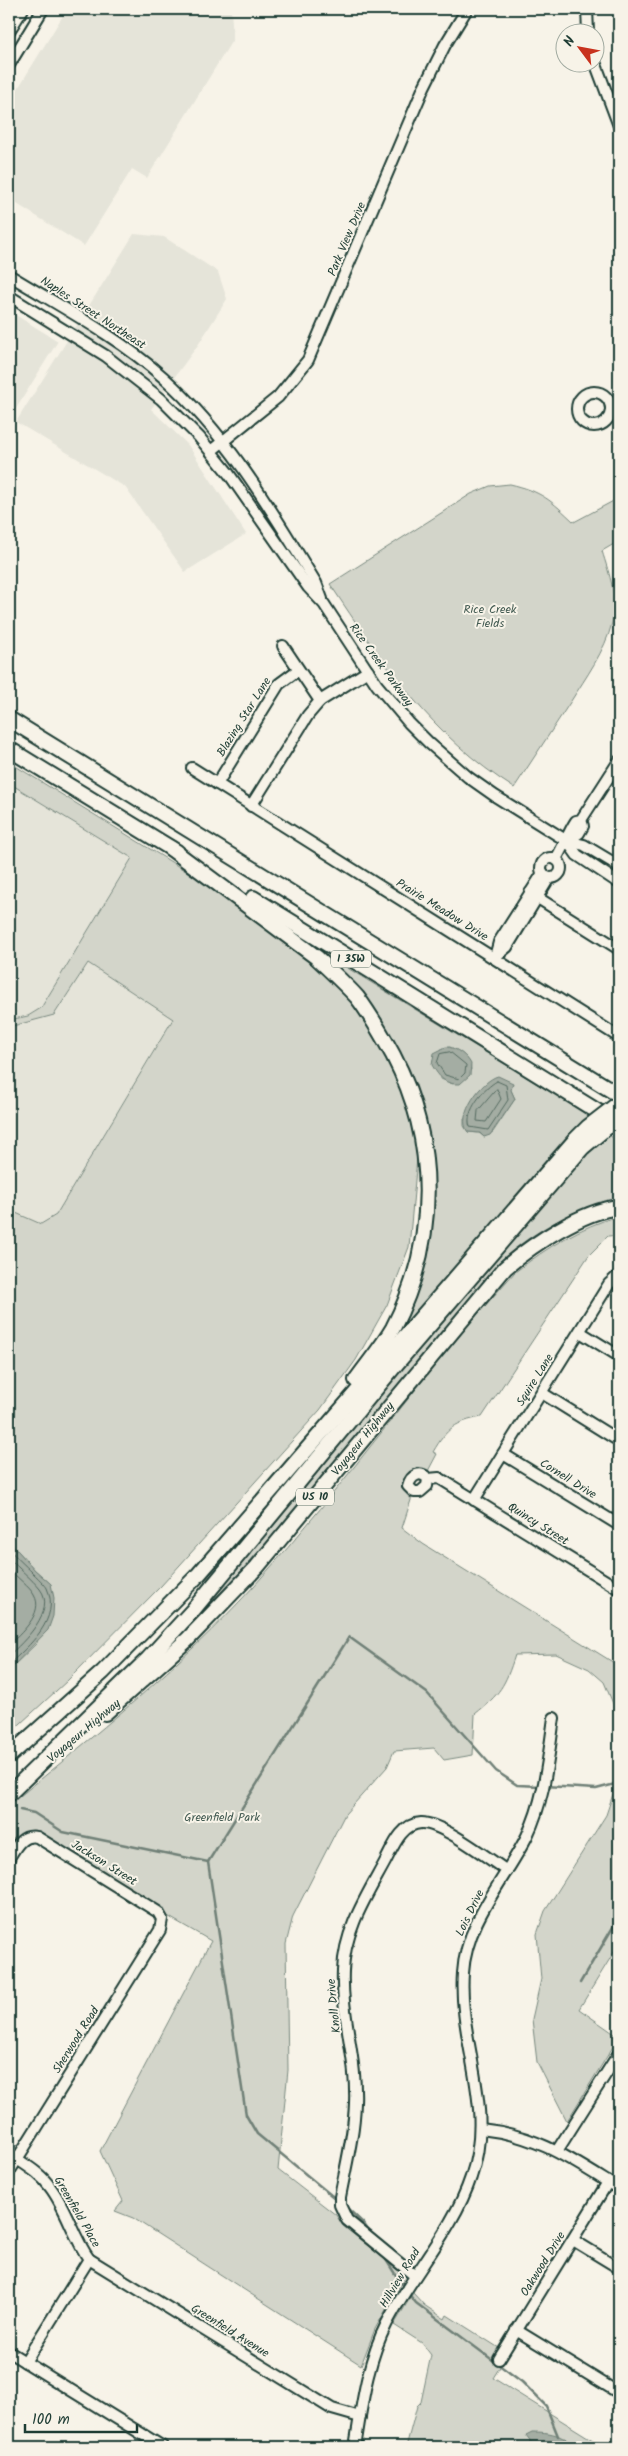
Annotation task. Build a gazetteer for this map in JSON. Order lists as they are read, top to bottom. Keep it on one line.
{"streets":{"highway":["I 35W","Voyageur Highway","US 10"],"street":["Park View Drive","Naples Street Northeast","Rice Creek Parkway","Blazing Star Lane","Prairie Meadow Drive","Squire Lane","Cornell Drive","Quincy Street","Jackson Street","Lois Drive","Knoll Drive","Sherwood Road","Greenfield Place","Oakwood Drive","Hillview Road","Greenfield Avenue"]},"crossings":[["Park View Drive","Naples Street Northeast"],["Park View Drive","Rice Creek Parkway"],["Naples Street Northeast","Rice Creek Parkway"],["Blazing Star Lane","Prairie Meadow Drive"],["Squire Lane","Cornell Drive"],["Squire Lane","Quincy Street"],["Jackson Street","Sherwood Road"],["Lois Drive","Knoll Drive"],["Lois Drive","Hillview Road"],["Knoll Drive","Hillview Road"],["Sherwood Road","Greenfield Place"],["Greenfield Place","Greenfield Avenue"],["Hillview Road","Greenfield Avenue"]],"parks":["Rice Creek Fields","Greenfield Park"],"scale_bar":"100 m","north":"top left"}
